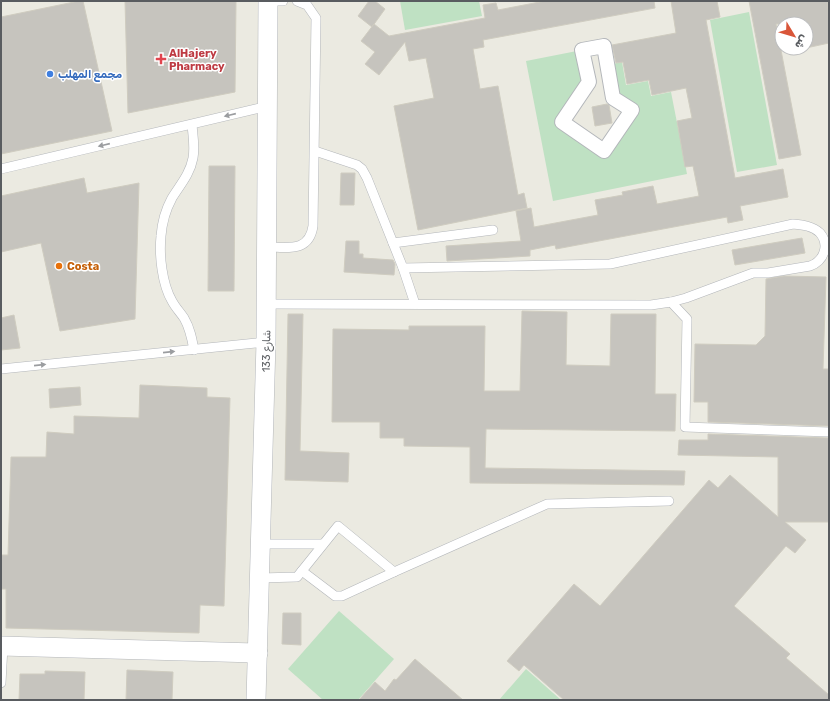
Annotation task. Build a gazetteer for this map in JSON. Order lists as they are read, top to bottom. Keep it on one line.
{"streets":{"street":["شارع 133"]},"places":{"health":["AlHajery Pharmacy"],"other":["مجمع المهلب","Costa"]},"north":"bottom right"}
